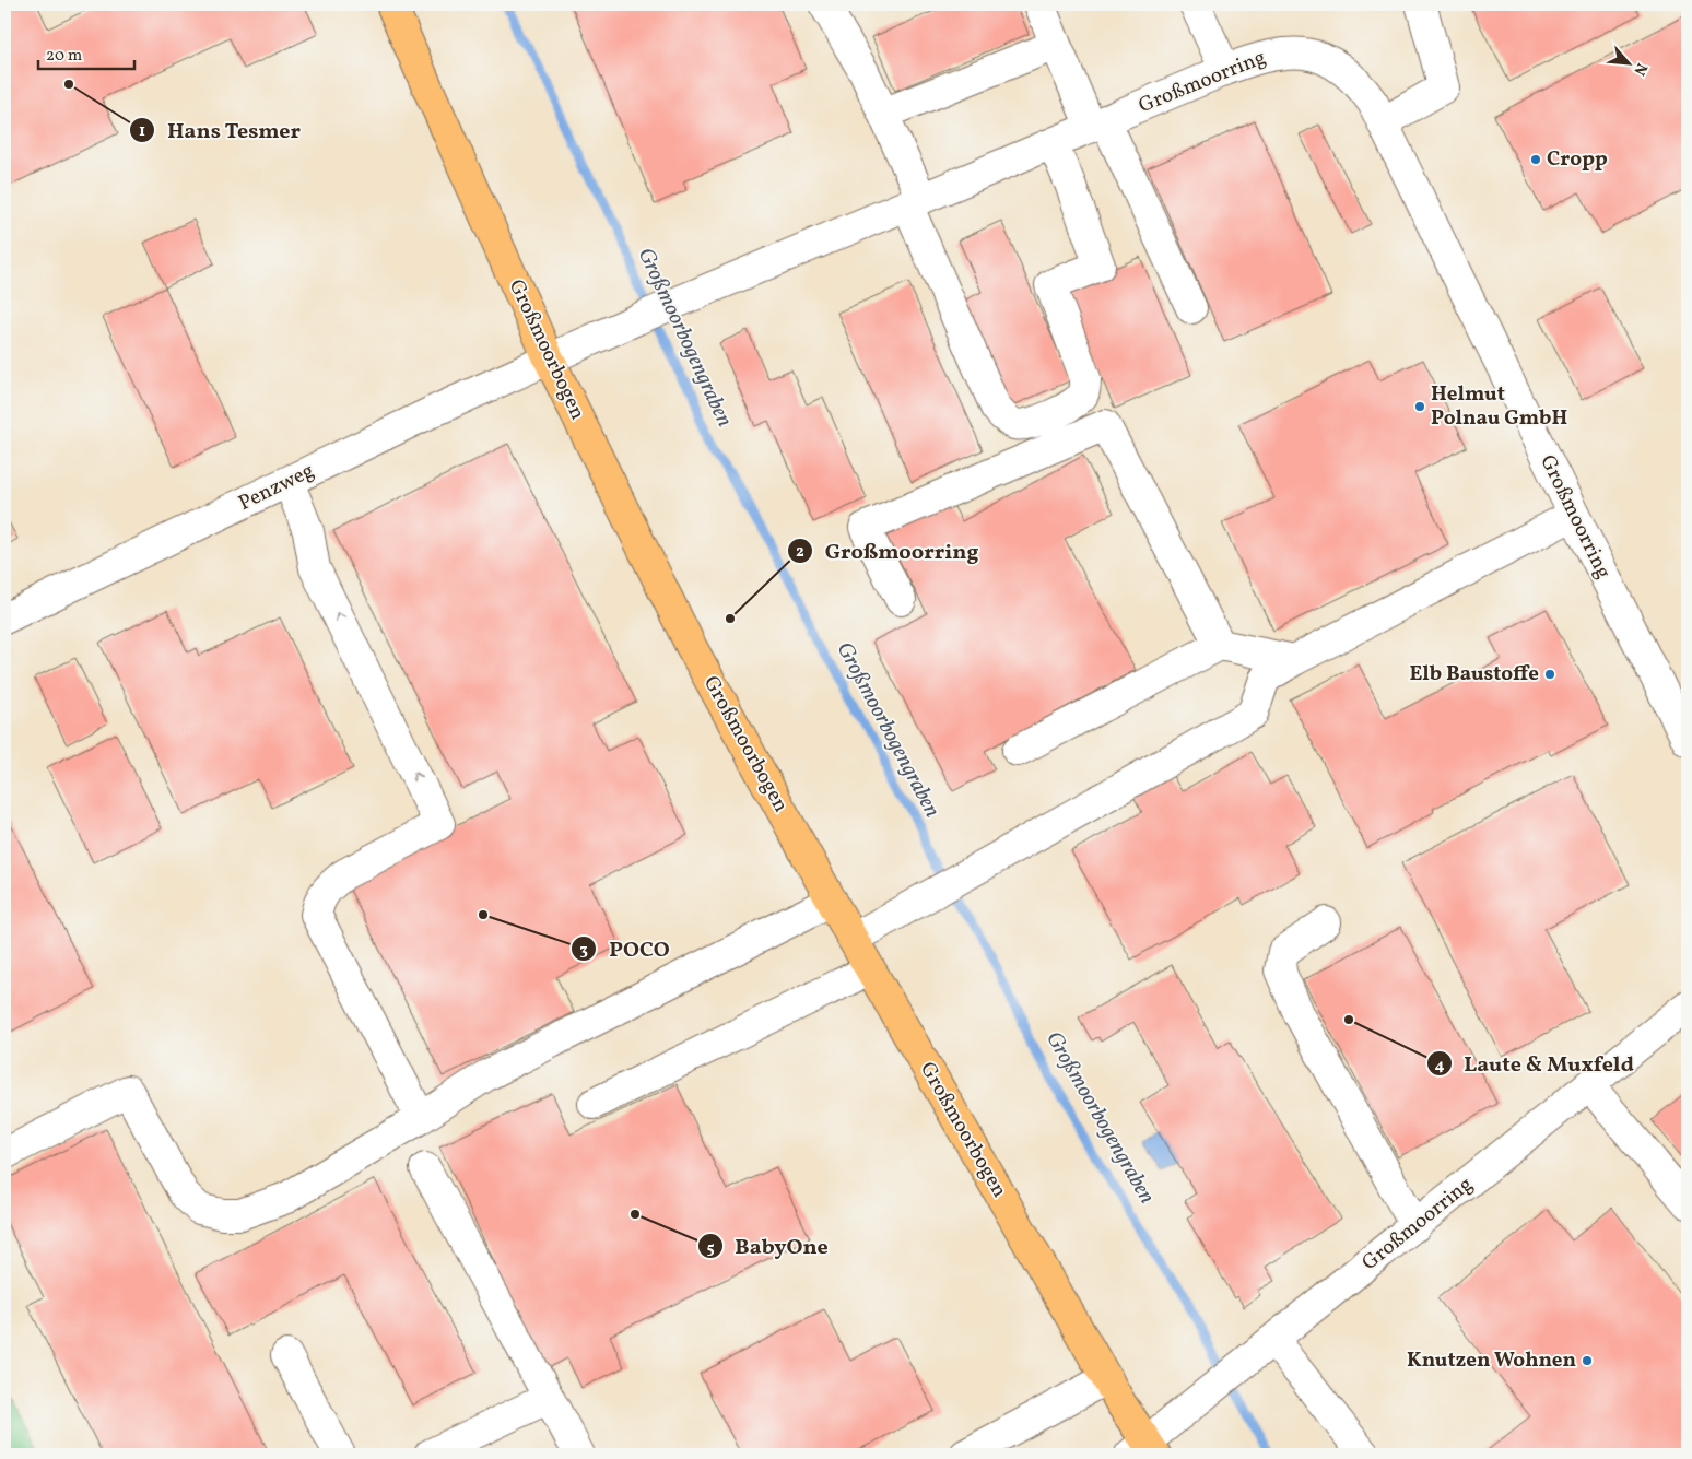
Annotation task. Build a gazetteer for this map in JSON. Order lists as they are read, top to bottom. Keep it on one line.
{"streets":{"main road":["Großmoorbogen"],"street":["Großmoorring","Penzweg"]},"crossings":[["Großmoorring","Großmoorbogen"],["Großmoorring","Penzweg"],["Großmoorbogen","Penzweg"]],"water":["Großmoorbogengraben"],"places":["Hans Tesmer","Cropp","Helmut Polnau GmbH","Großmoorring","Elb Baustoffe","POCO","Laute & Muxfeld","BabyOne","Knutzen Wohnen"],"scale_bar":"20 m","north":"bottom right"}
